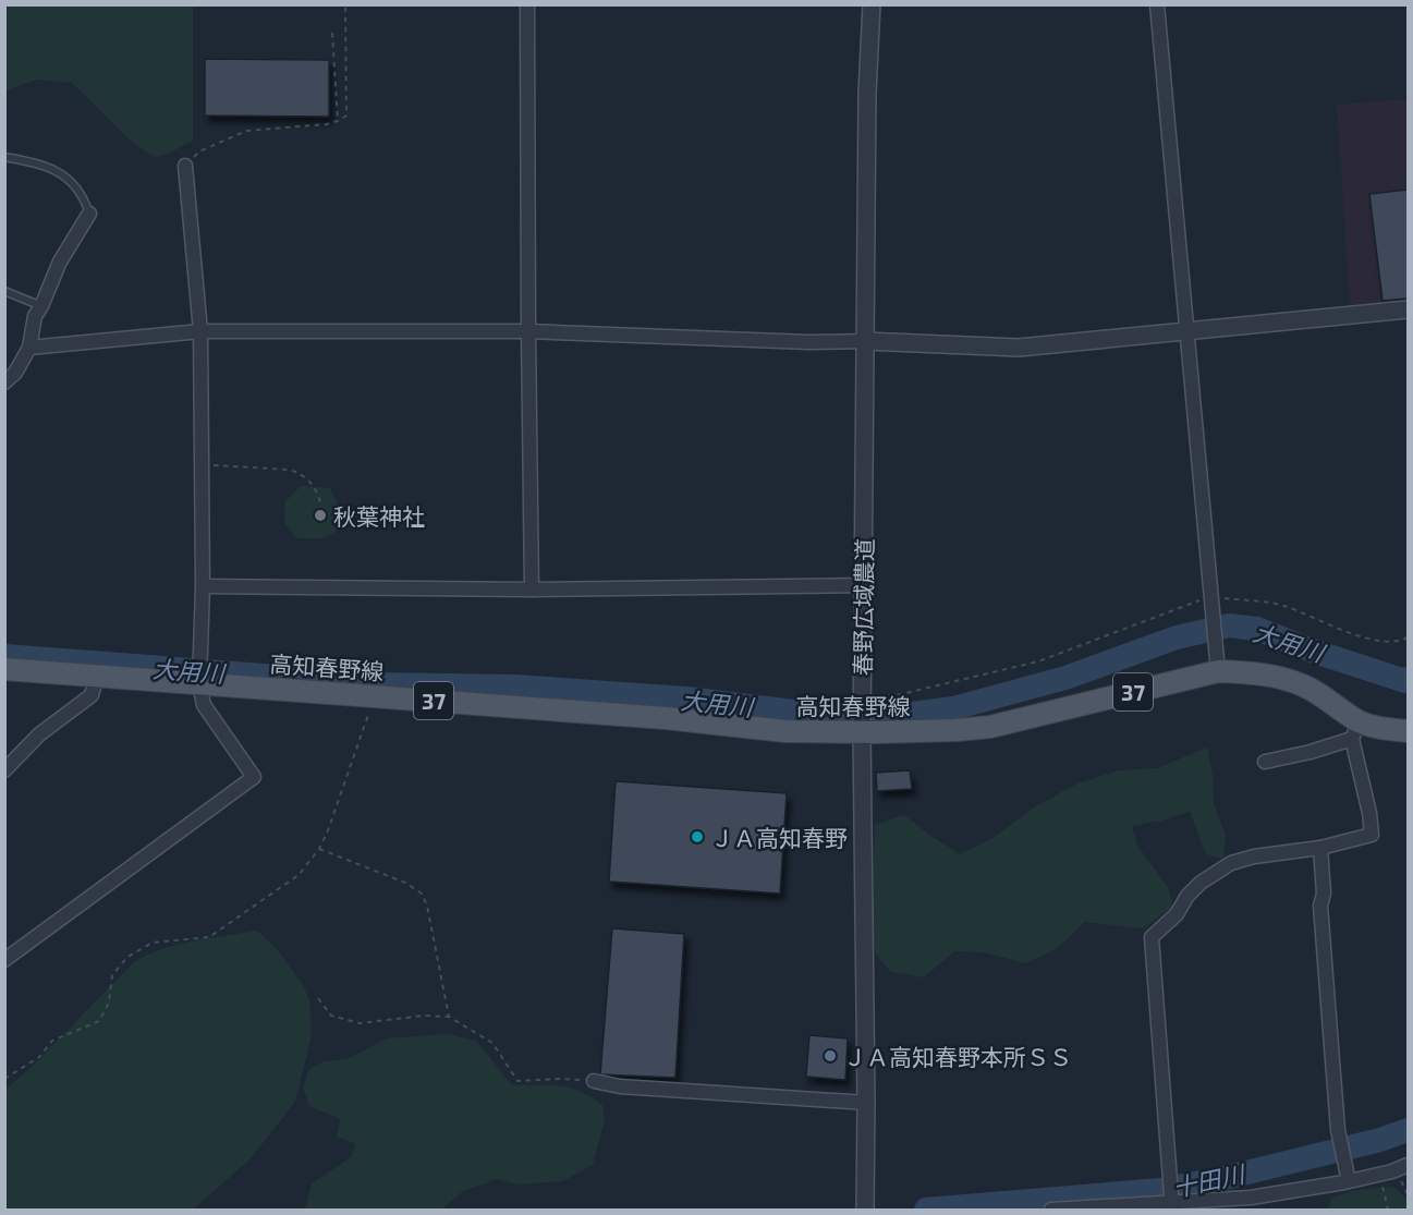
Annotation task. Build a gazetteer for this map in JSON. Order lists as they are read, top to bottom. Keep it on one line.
{"streets":{"main road":["高知春野線","37"],"street":["春野広域農道"]},"crossings":[["春野広域農道","高知春野線"]],"water":["大用川","十田川"],"places":["秋葉神社","ＪＡ高知春野","ＪＡ高知春野本所ＳＳ"]}
